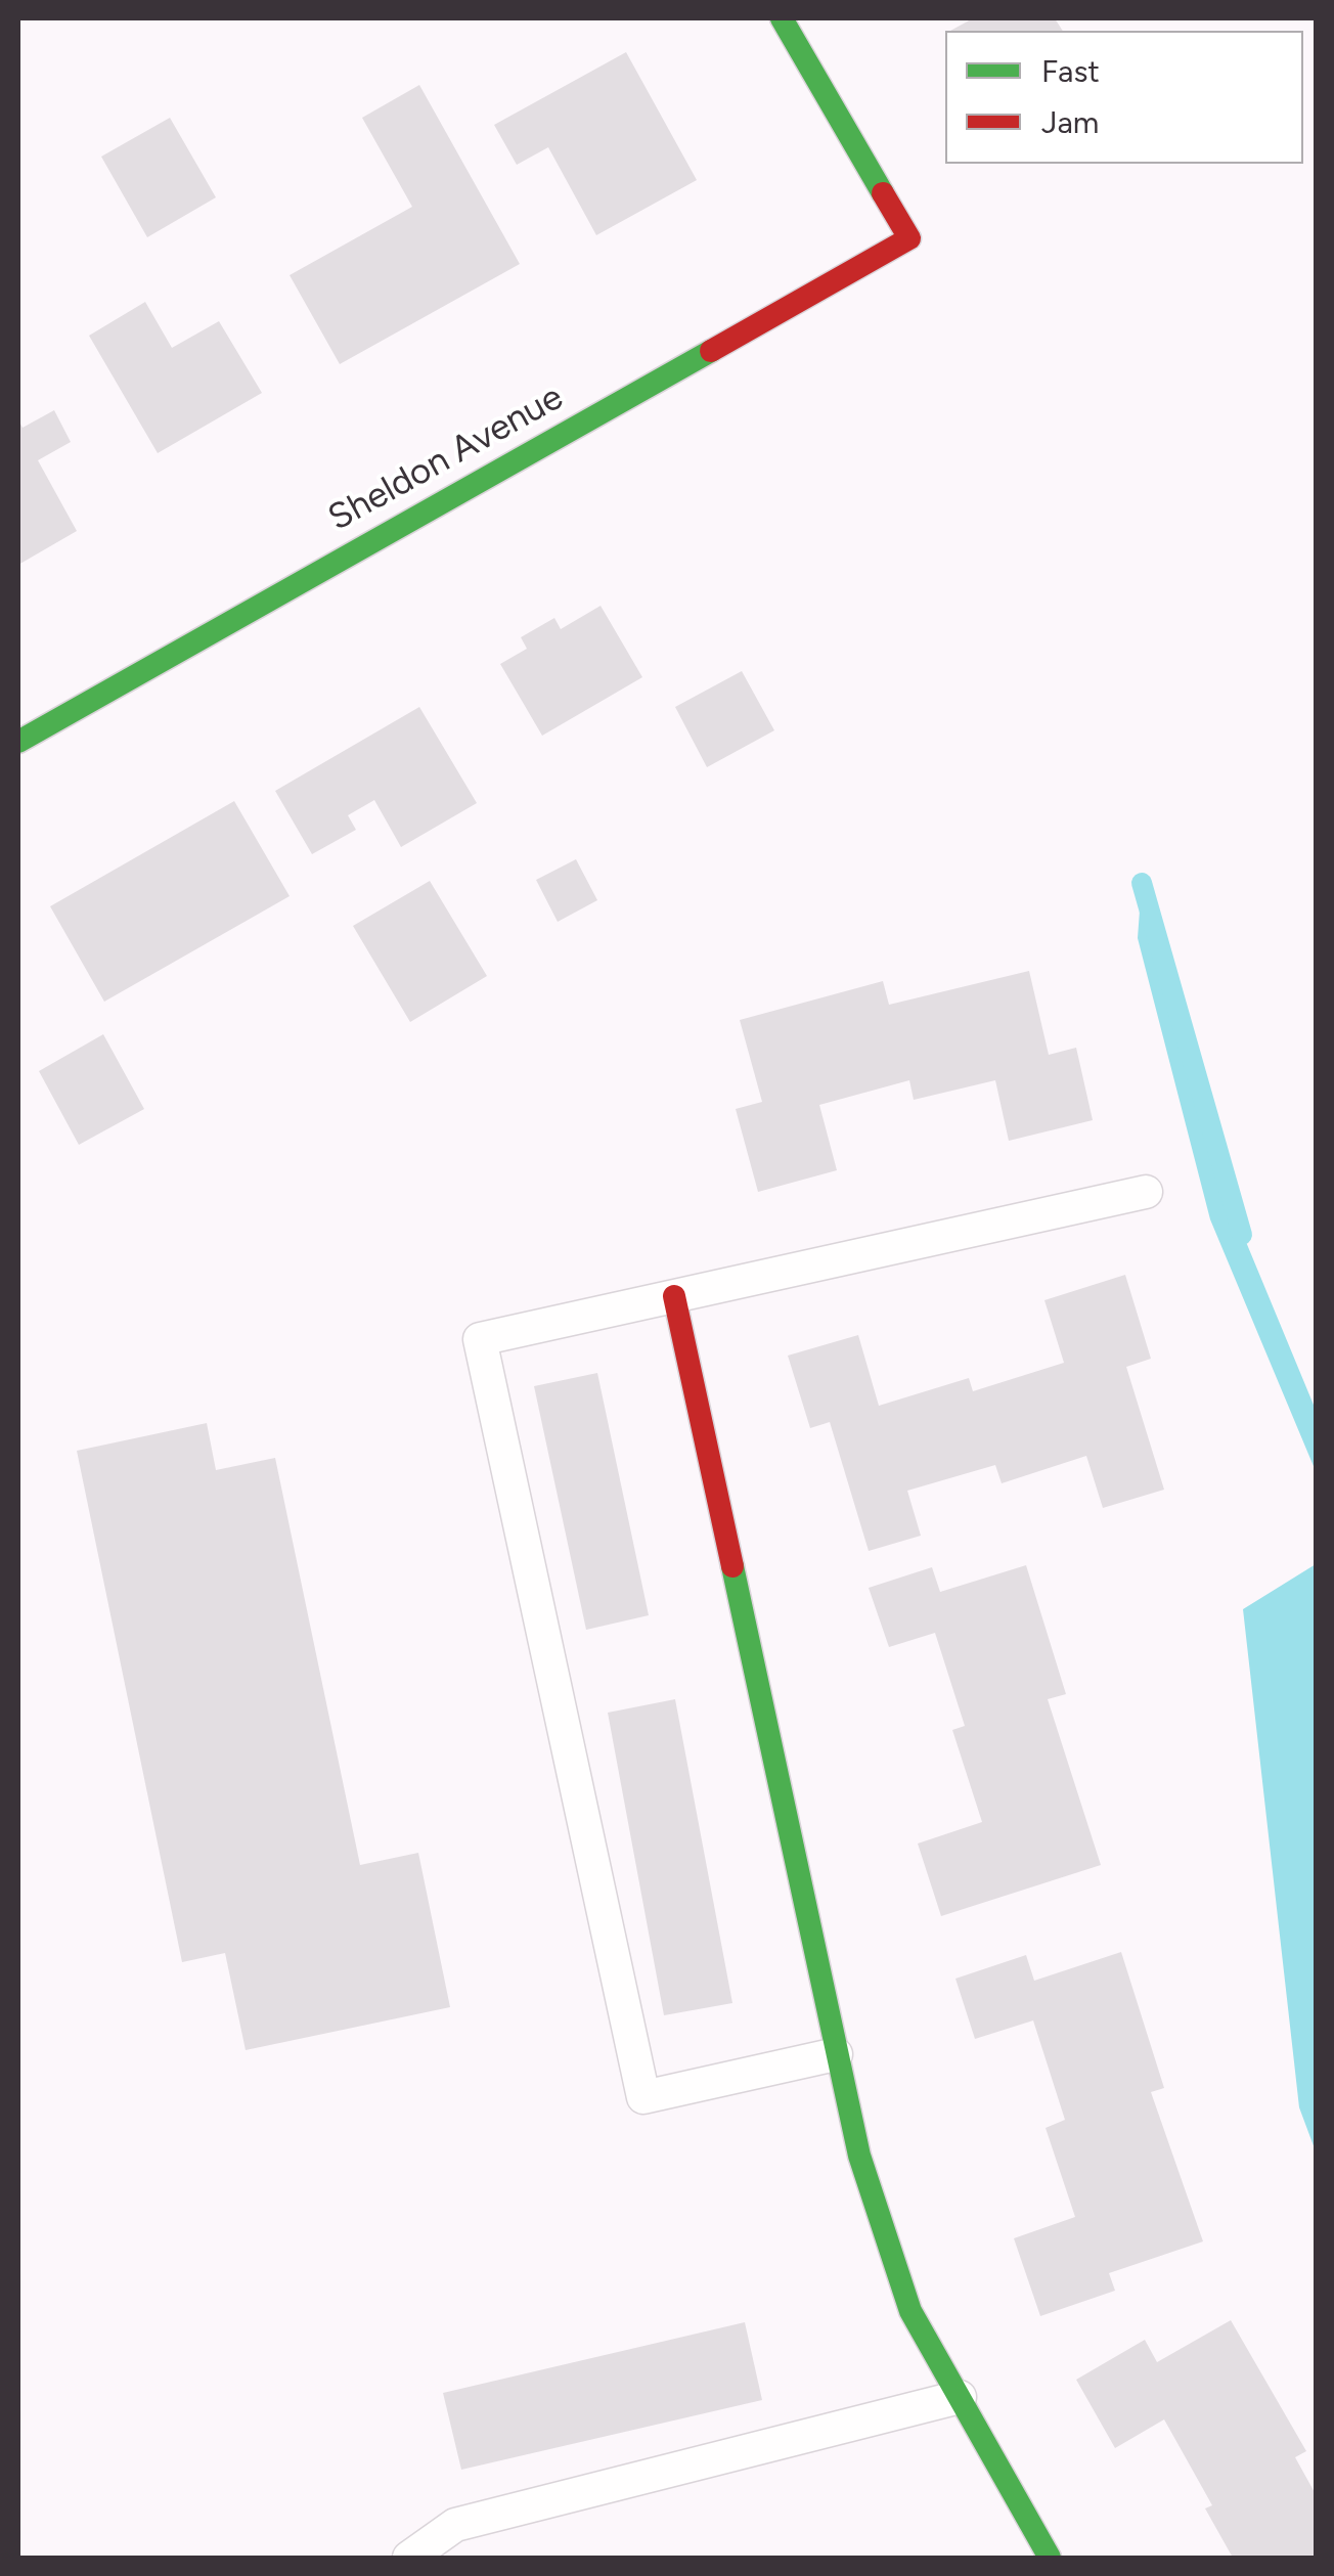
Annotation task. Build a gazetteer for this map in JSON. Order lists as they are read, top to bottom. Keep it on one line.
{"streets":{"street":["Sheldon Avenue"]},"legend":["Fast","Jam"]}
